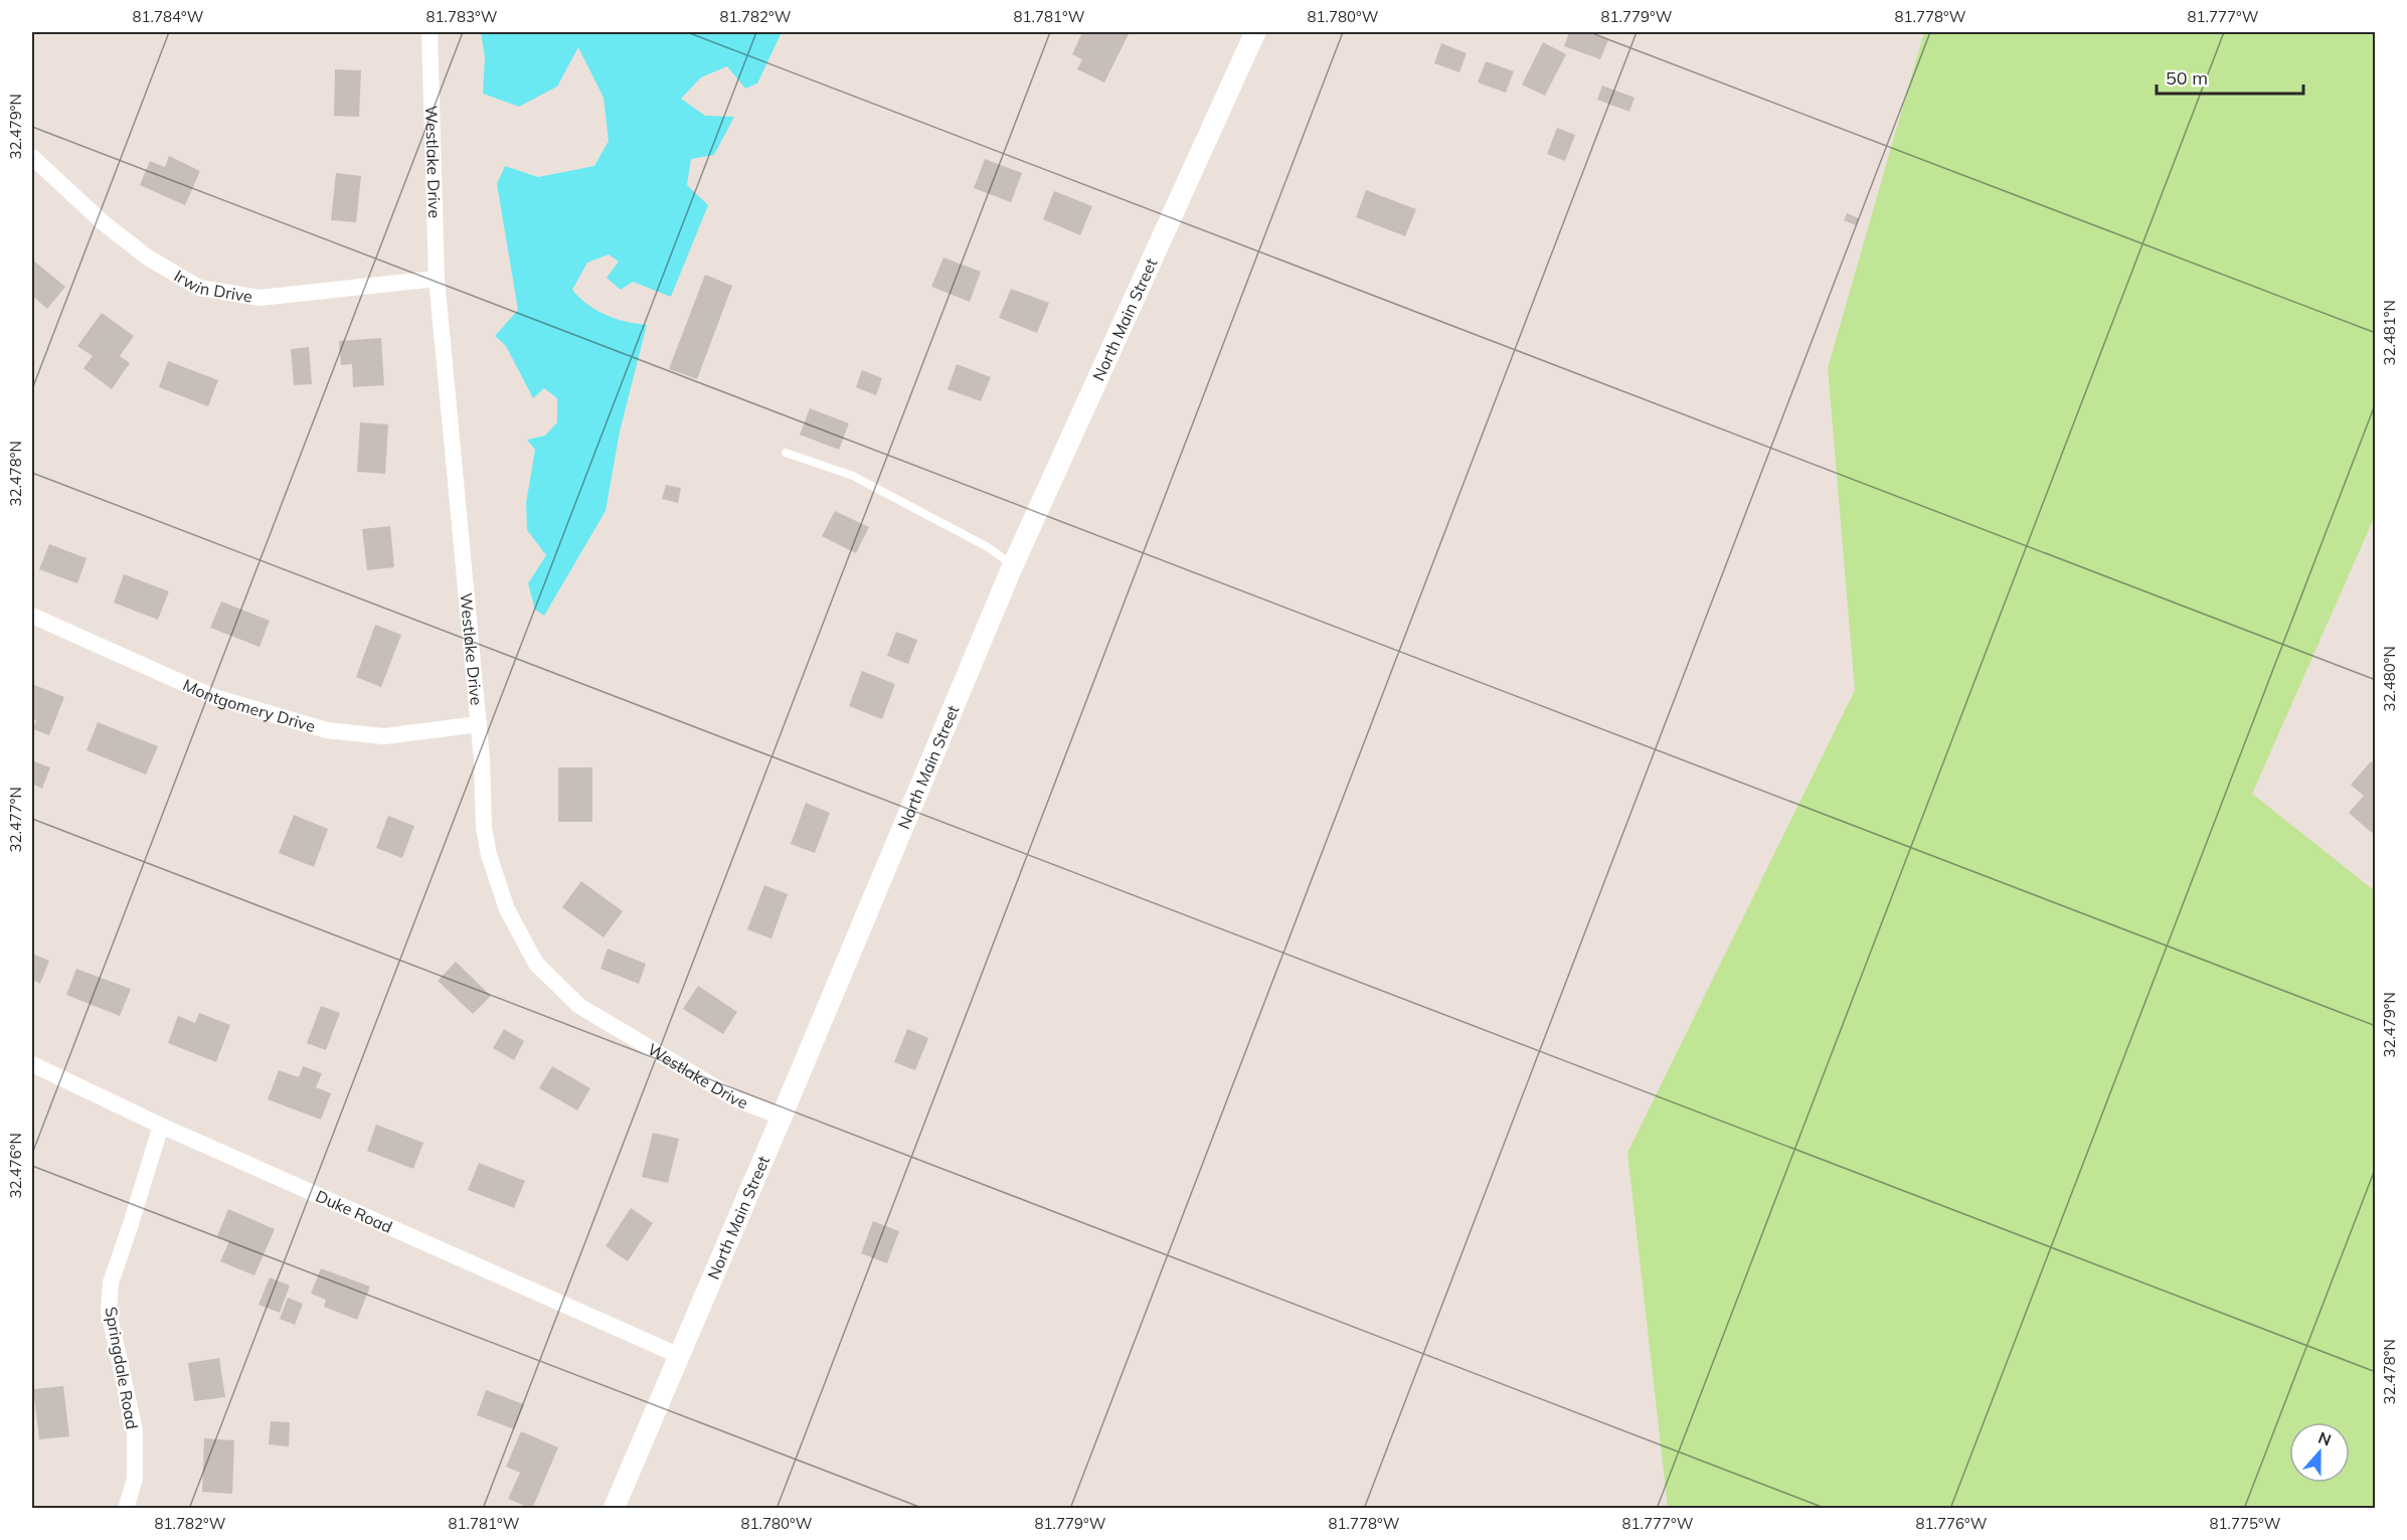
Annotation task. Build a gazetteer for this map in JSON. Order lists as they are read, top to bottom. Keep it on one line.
{"streets":{"street":["Westlake Drive","Irwin Drive","North Main Street","Montgomery Drive","Duke Road","Springdale Road"]},"crossings":[["Westlake Drive","Irwin Drive"],["Westlake Drive","North Main Street"],["Westlake Drive","Montgomery Drive"],["North Main Street","Duke Road"],["Duke Road","Springdale Road"]],"scale_bar":"50 m","north":"top","coordinates":["81.784°W","81.783°W","81.782°W","81.781°W","81.780°W","81.779°W","81.778°W","81.777°W","32.479°N","32.481°N","32.478°N","32.480°N","32.477°N","32.476°N","81.776°W","81.775°W"]}
